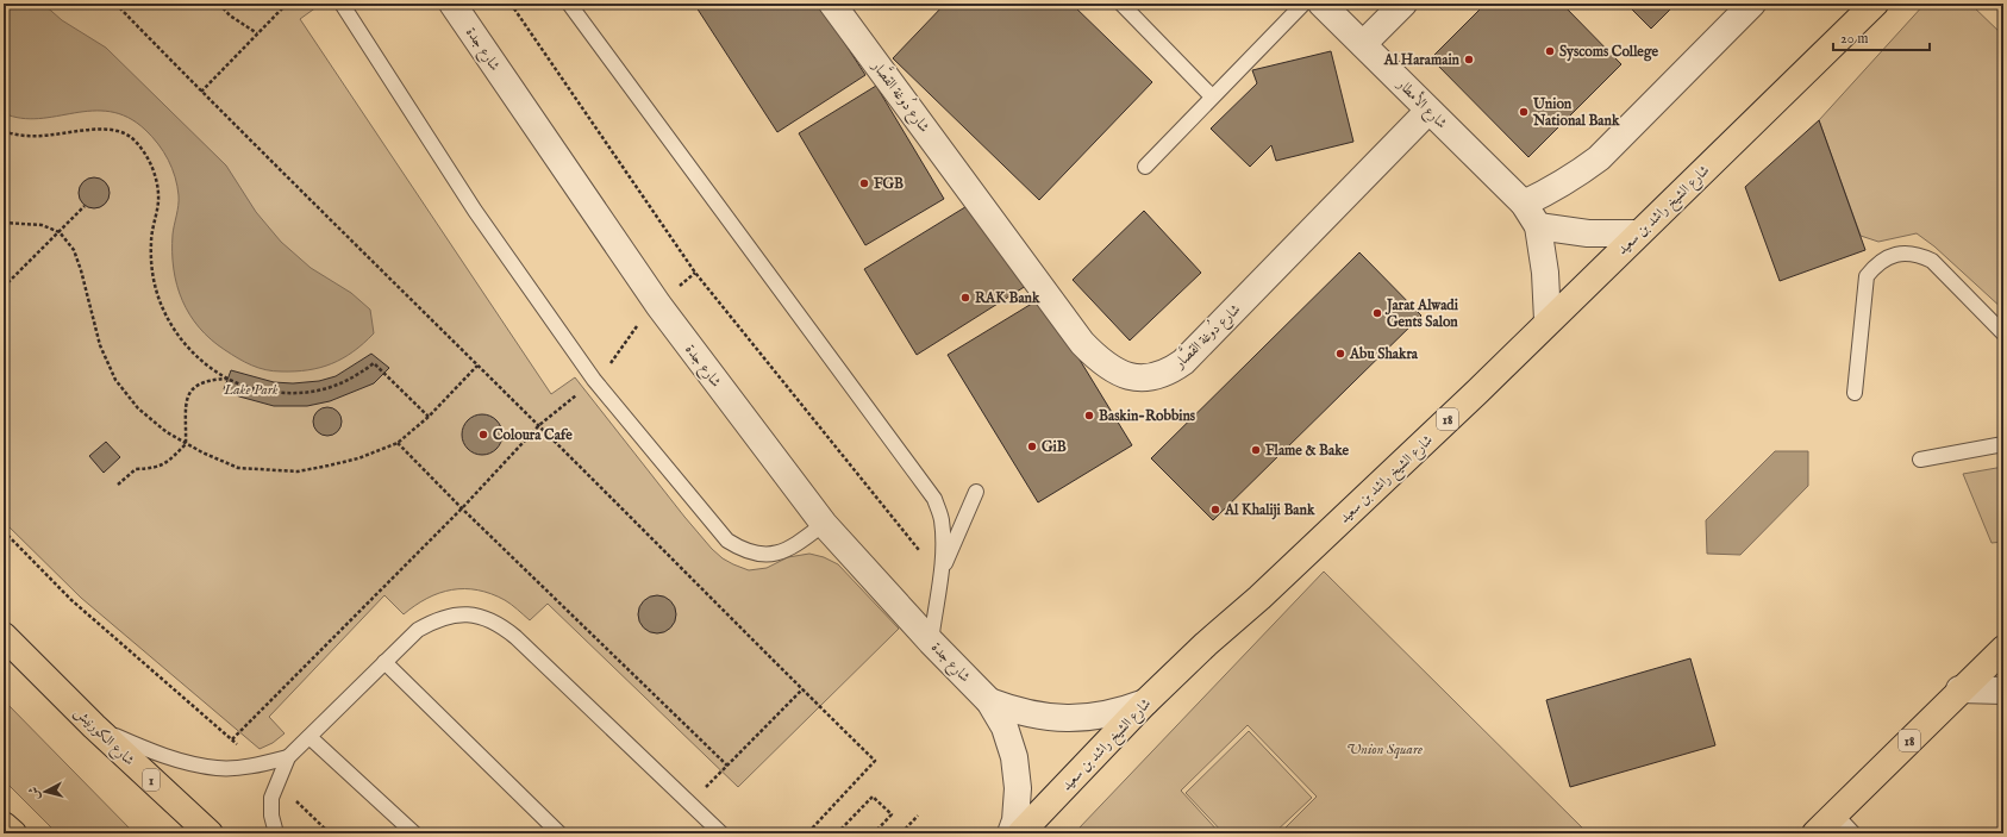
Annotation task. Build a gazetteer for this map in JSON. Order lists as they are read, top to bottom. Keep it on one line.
{"streets":{"main road":["شارع الشيخ راشد بن سعيد","18","شارع الكورنيش","1"],"street":["شارع جدة","شارع دُوغة القصَّار","شارع الأمطار"]},"crossings":[["شارع جدة","شارع الشيخ راشد بن سعيد"],["شارع دُوغة القصَّار","شارع الأمطار"]],"parks":["Lake Park","Union Square"],"places":["Syscoms College","Al Haramain","Union National Bank","FGB","RAK Bank","Jarat Alwadi Gents Salon","Abu Shakra","Baskin-Robbins","Coloura Cafe","GiB","Flame & Bake","Al Khaliji Bank"],"scale_bar":"20 m","north":"left"}
